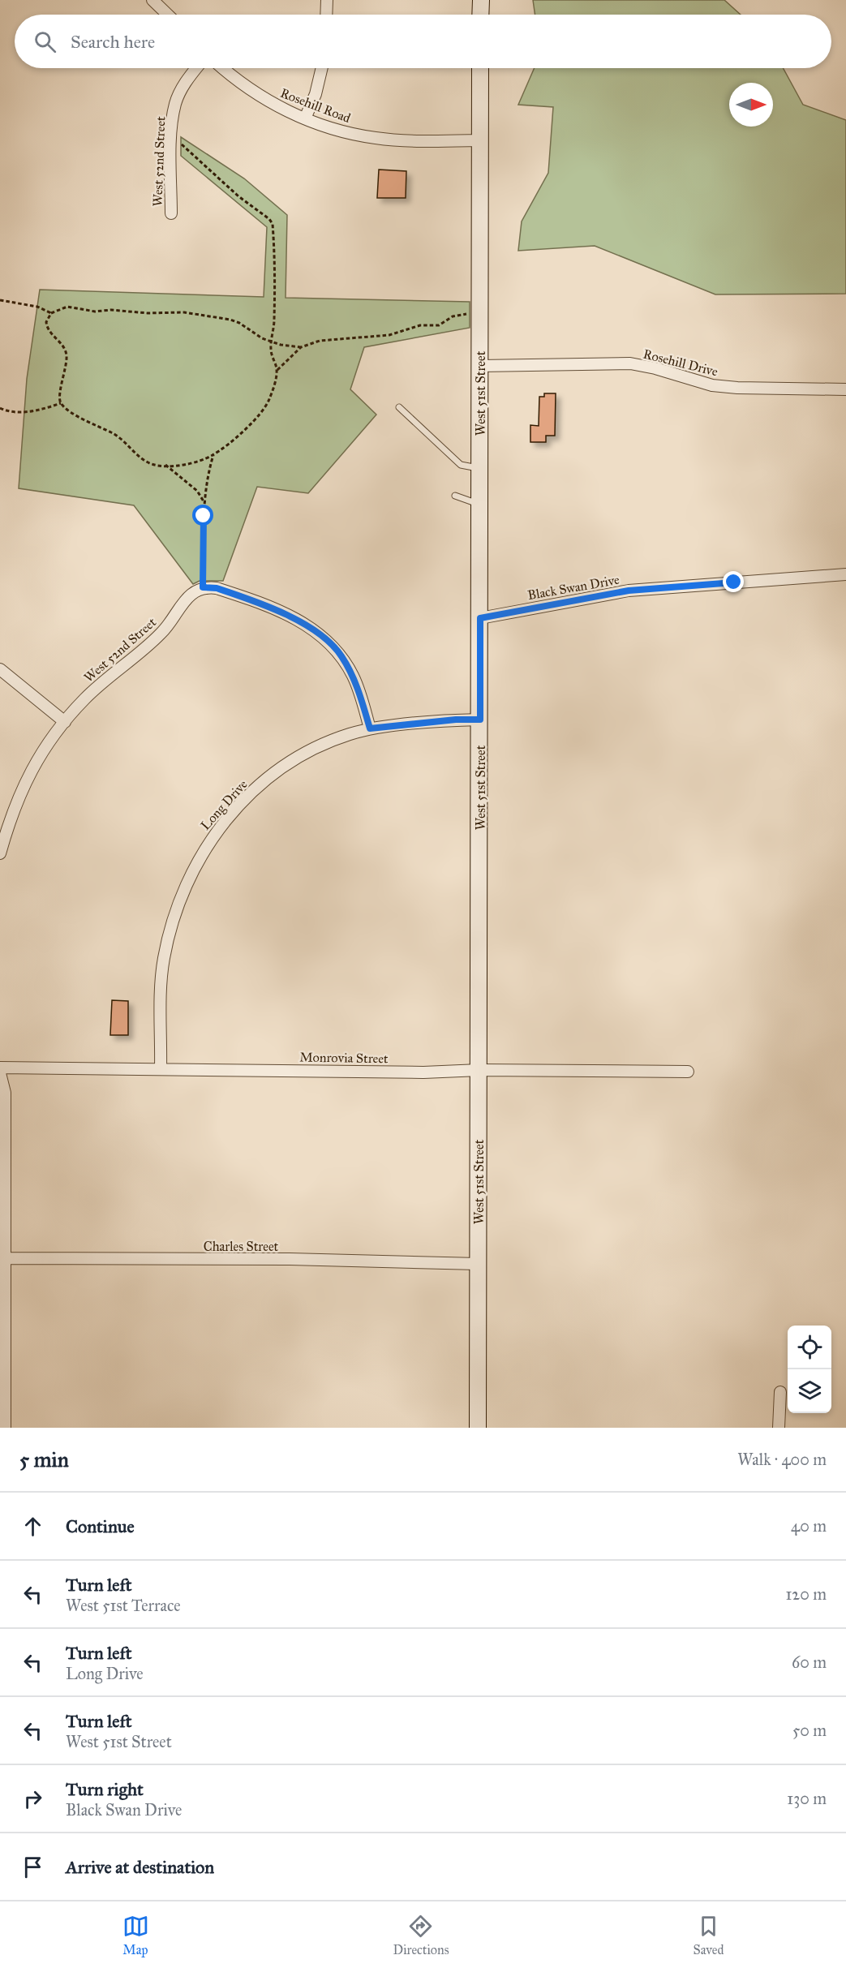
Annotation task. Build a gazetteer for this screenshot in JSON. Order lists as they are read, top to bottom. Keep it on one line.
{"streets":{"street":["Rosehill Road","West 52nd Street","Rosehill Drive","West 51st Street","Black Swan Drive","Long Drive","Monrovia Street","Charles Street"]},"crossings":[["Rosehill Road","West 51st Street"],["Rosehill Drive","West 51st Street"],["West 51st Street","Black Swan Drive"],["West 51st Street","Long Drive"],["West 51st Street","Monrovia Street"],["West 51st Street","Charles Street"],["Long Drive","Monrovia Street"]],"north":"right","page":{"search":"Search here","heading":["5 min","Walk · 400 m"],"list":[["Continue","40 m"],["Turn left","West 51st Terrace","120 m"],["Turn left","Long Drive","60 m"],["Turn left","West 51st Street","50 m"],["Turn right","Black Swan Drive","130 m"],"Arrive at destination"],"nav":["Map","Directions","Saved"]}}
